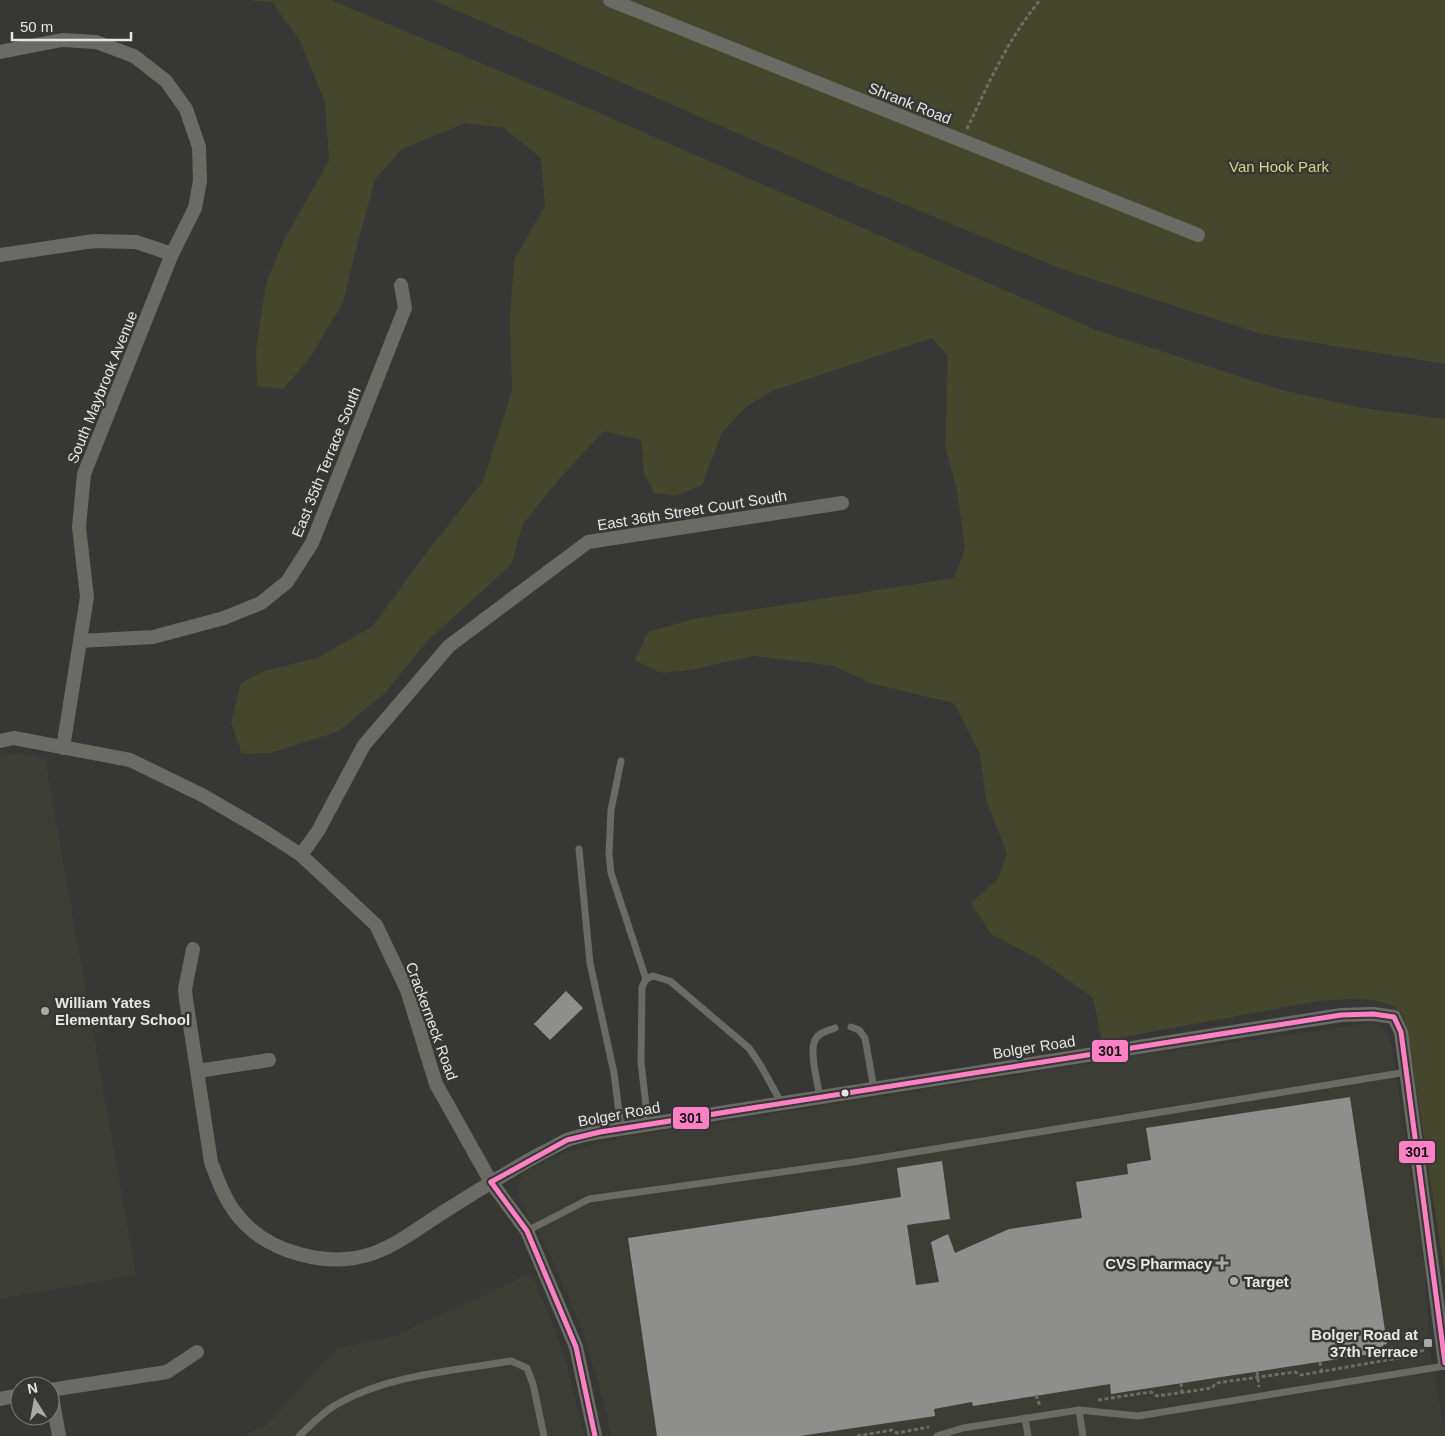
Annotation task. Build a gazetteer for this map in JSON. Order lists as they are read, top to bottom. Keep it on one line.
{"streets":{"street":["Shrank Road","South Maybrook Avenue","East 35th Terrace South","East 36th Street Court South","Crackerneck Road","Bolger Road"]},"crossings":[["South Maybrook Avenue","East 35th Terrace South"],["South Maybrook Avenue","Crackerneck Road"],["East 36th Street Court South","Crackerneck Road"],["Crackerneck Road","Bolger Road"]],"parks":["Van Hook Park"],"places":{"other":["William Yates Elementary School","Target"],"health":["CVS Pharmacy"],"transit":["Bolger Road at 37th Terrace"]},"lines":["transit line 301"],"scale_bar":"50 m","north":"top"}
